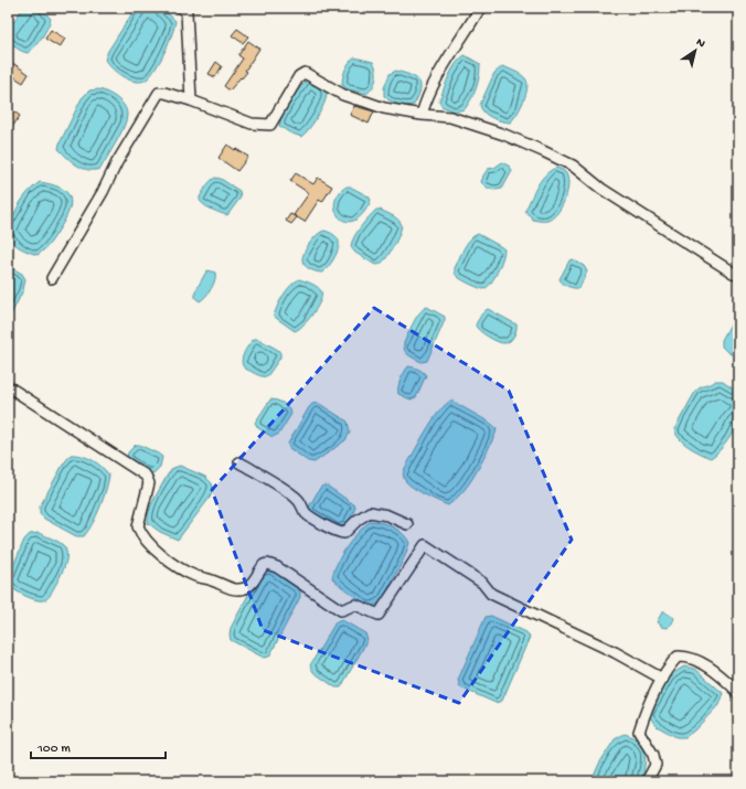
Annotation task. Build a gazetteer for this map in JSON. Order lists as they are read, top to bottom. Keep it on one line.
{"scale_bar":"100 m","north":"top right"}
